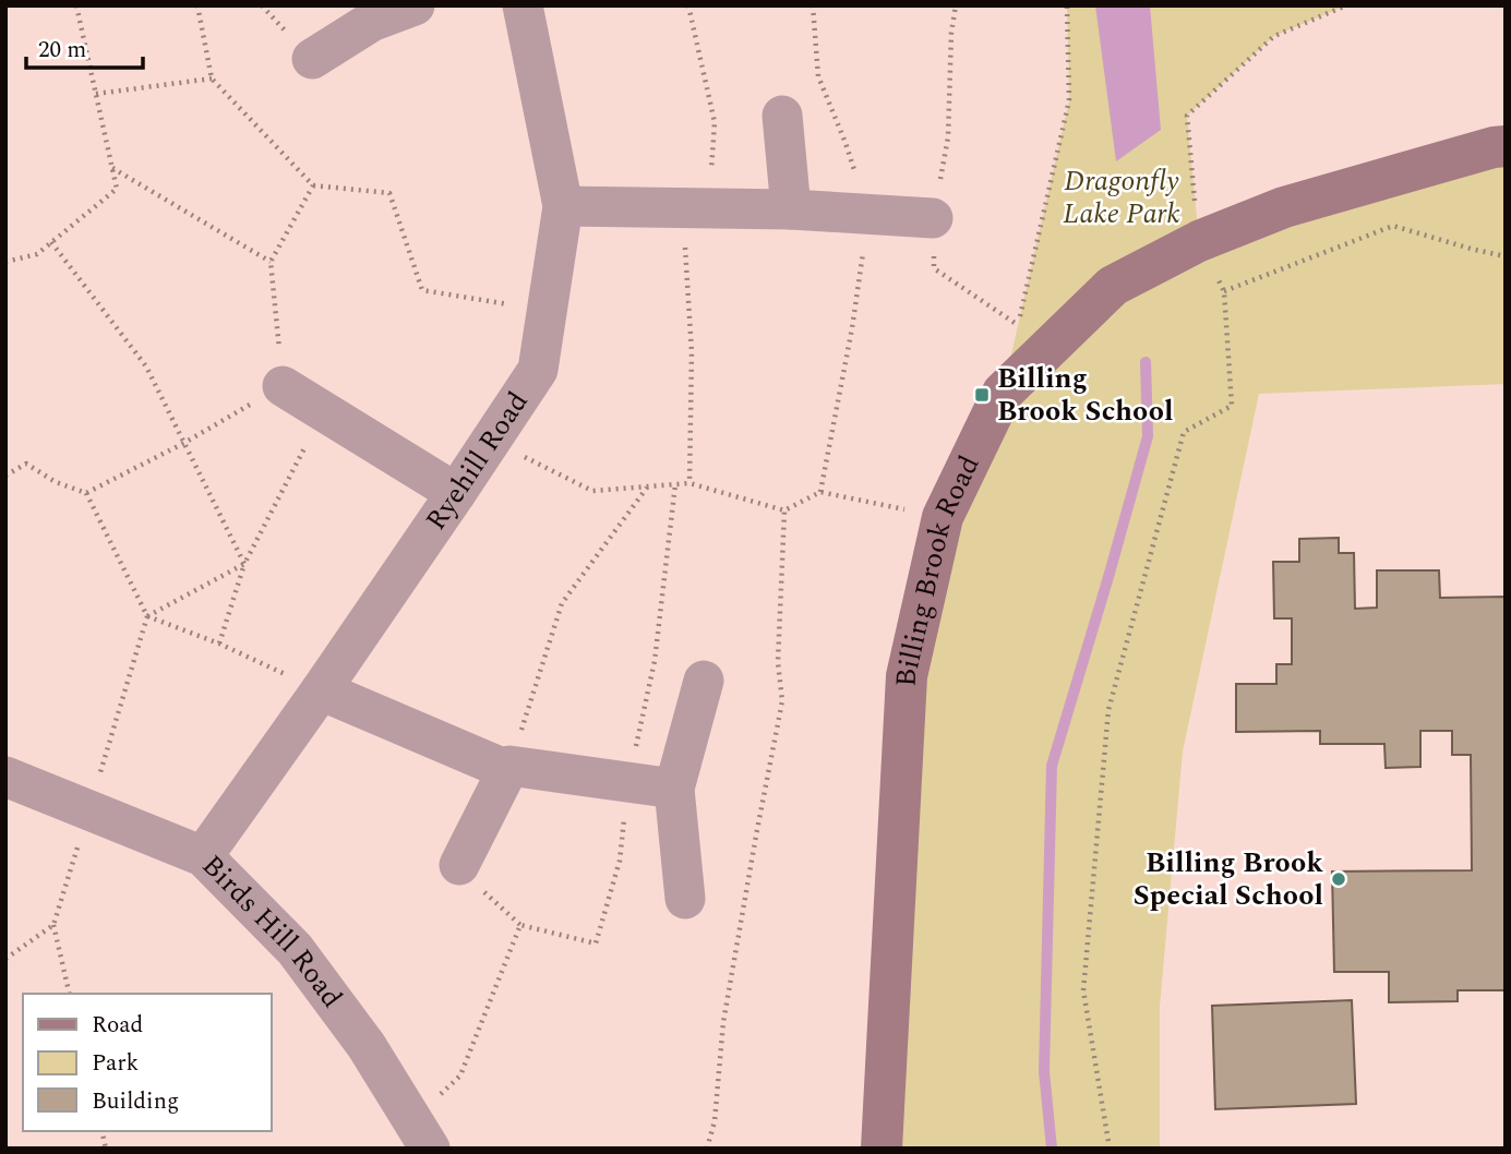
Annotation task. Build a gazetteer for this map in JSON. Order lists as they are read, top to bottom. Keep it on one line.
{"streets":{"street":["Ryehill Road","Billing Brook Road","Birds Hill Road"]},"crossings":[["Ryehill Road","Birds Hill Road"]],"parks":["Dragonfly Lake Park"],"places":{"transit":["Billing Brook School"],"other":["Billing Brook Special School"]},"legend":["Road","Park","Building"],"scale_bar":"20 m"}
